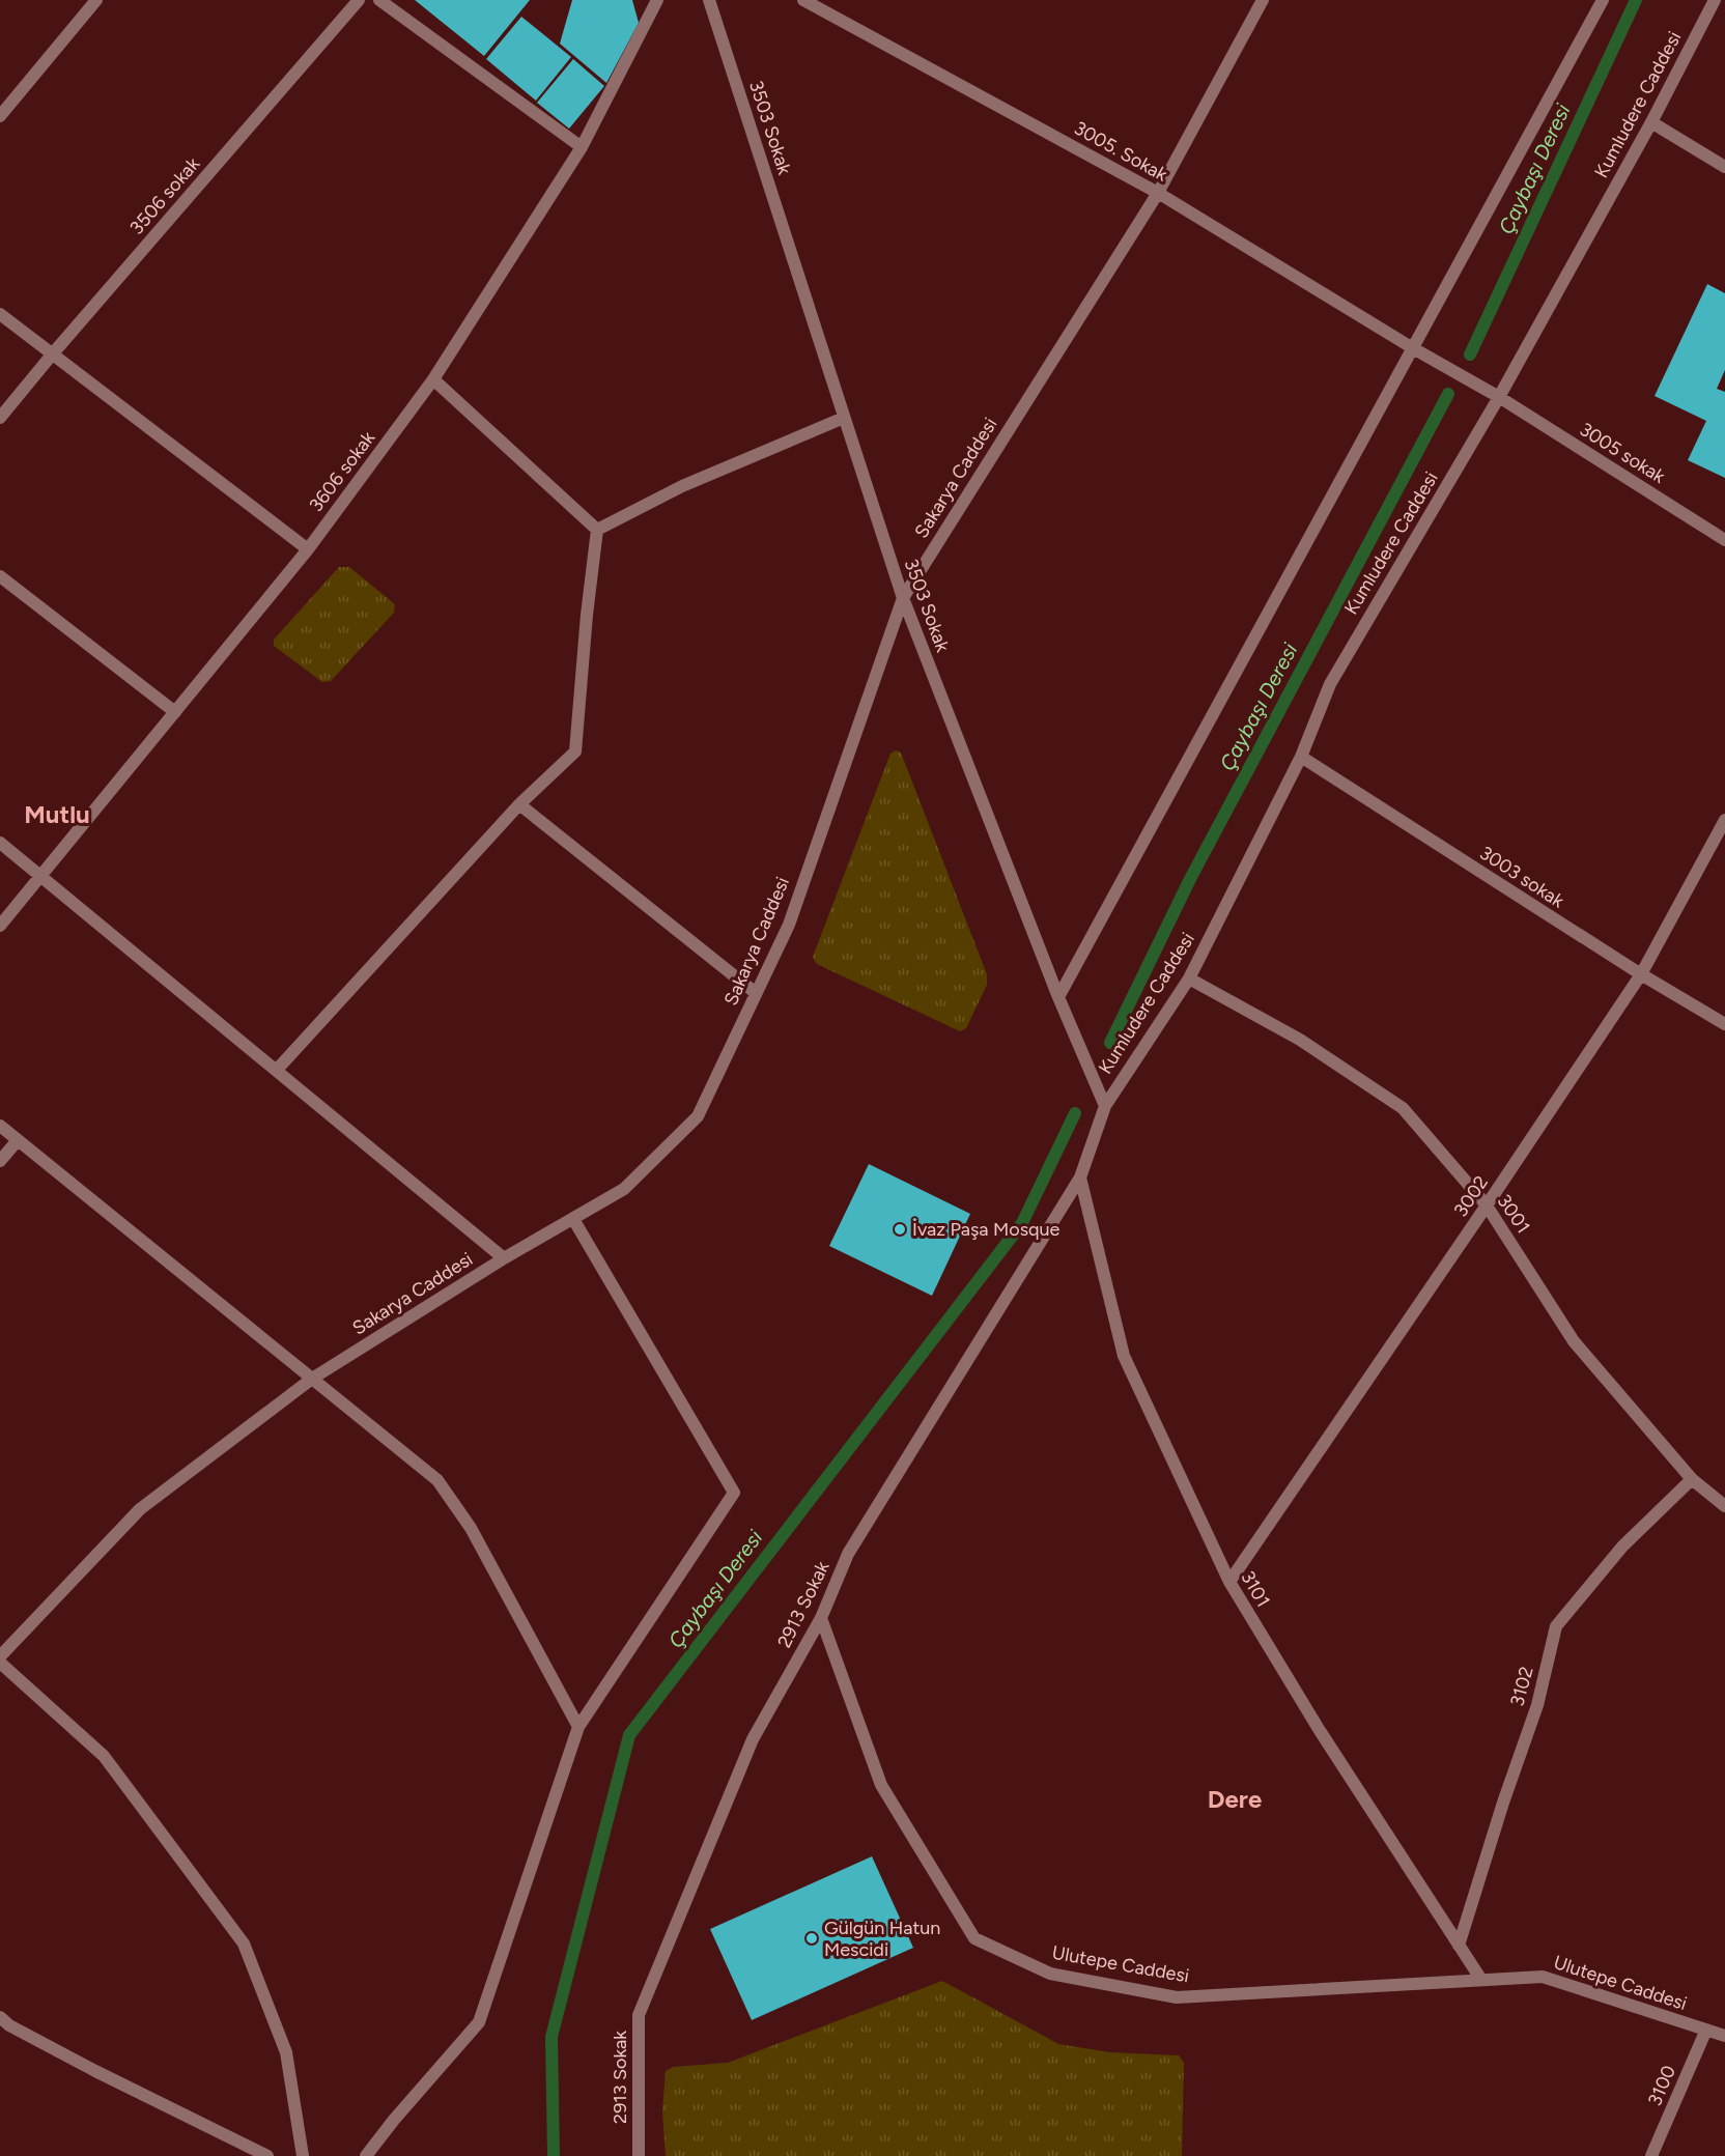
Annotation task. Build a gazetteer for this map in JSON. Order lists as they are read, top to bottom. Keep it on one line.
{"streets":{"street":["Kumludere Caddesi","3503 Sokak","3005. Sokak","3506 sokak","3005 sokak","3606 sokak","Sakarya Caddesi","3003 sokak","3002","3001","3101","2913 Sokak","3102","Ulutepe Caddesi","3100"]},"crossings":[["Kumludere Caddesi","3503 Sokak"],["Kumludere Caddesi","3005 sokak"],["Kumludere Caddesi","3003 sokak"],["Kumludere Caddesi","3001"],["Kumludere Caddesi","2913 Sokak"],["3503 Sokak","Sakarya Caddesi"],["3503 Sokak","2913 Sokak"],["3005. Sokak","Sakarya Caddesi"],["3003 sokak","3002"],["3002","3001"],["3002","3101"],["3001","3102"],["3101","2913 Sokak"],["3101","3102"],["3101","Ulutepe Caddesi"],["2913 Sokak","Ulutepe Caddesi"],["Ulutepe Caddesi","3100"]],"districts":["Mutlu","Dere"],"water":["Çaybaşı Deresi"],"places":["İvaz Paşa Mosque","Gülgün Hatun Mescidi"]}
